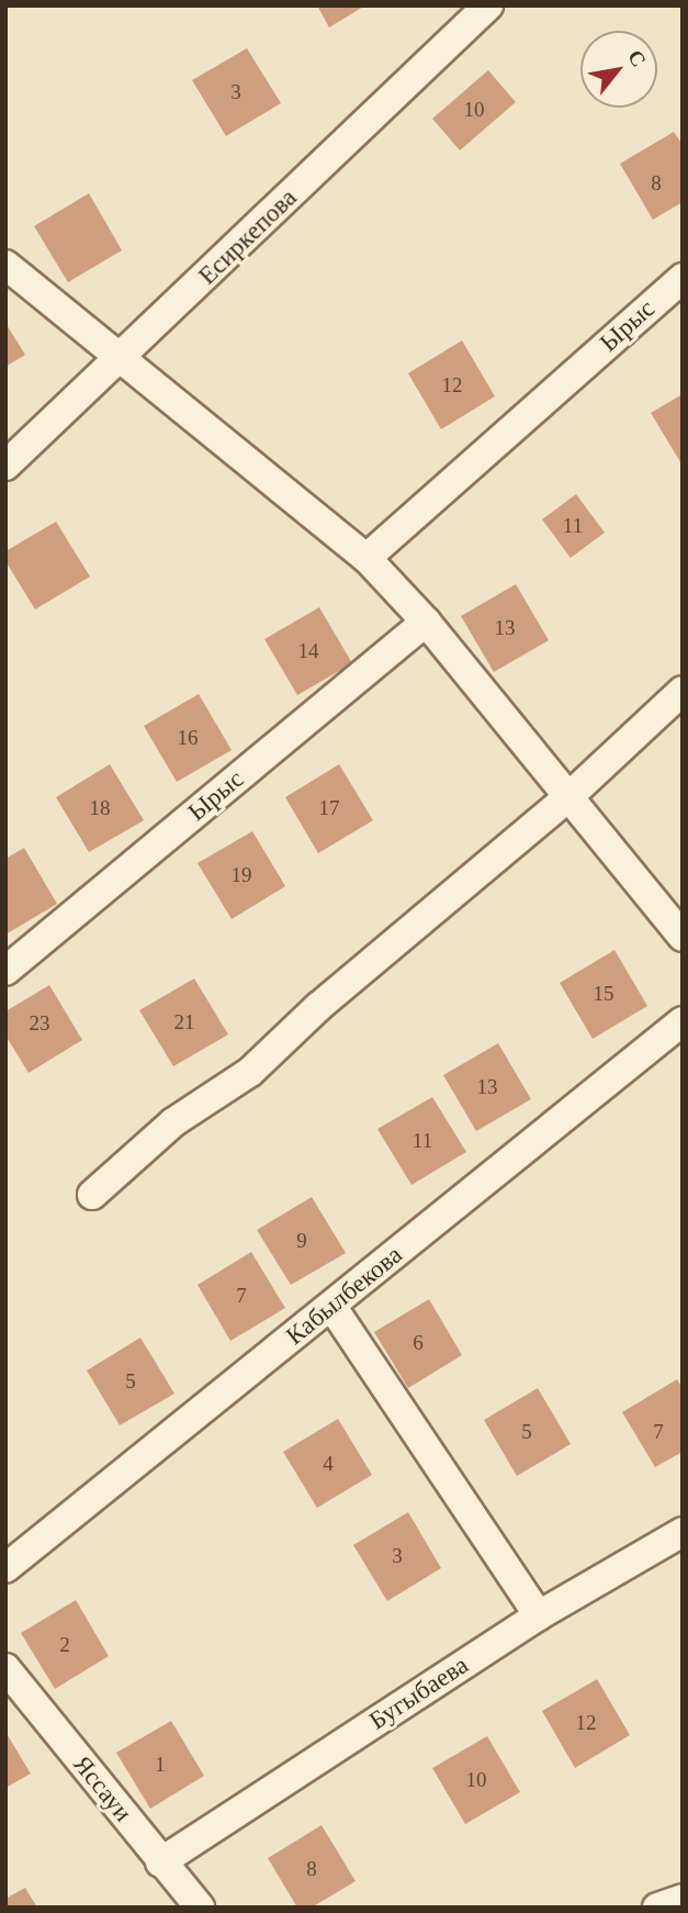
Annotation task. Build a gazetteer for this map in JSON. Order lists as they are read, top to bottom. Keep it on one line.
{"streets":{"street":["Есиркепова","Ырыс","Кабылбекова","Бугыбаева","Яссауи"]},"crossings":[["Бугыбаева","Яссауи"]],"house_numbers":["3","10","8","12","11","13","14","16","18","17","19","15","21","23","13","11","9","7","6","5","5","7","4","3","2","12","1","10","8"],"north":"top right"}
